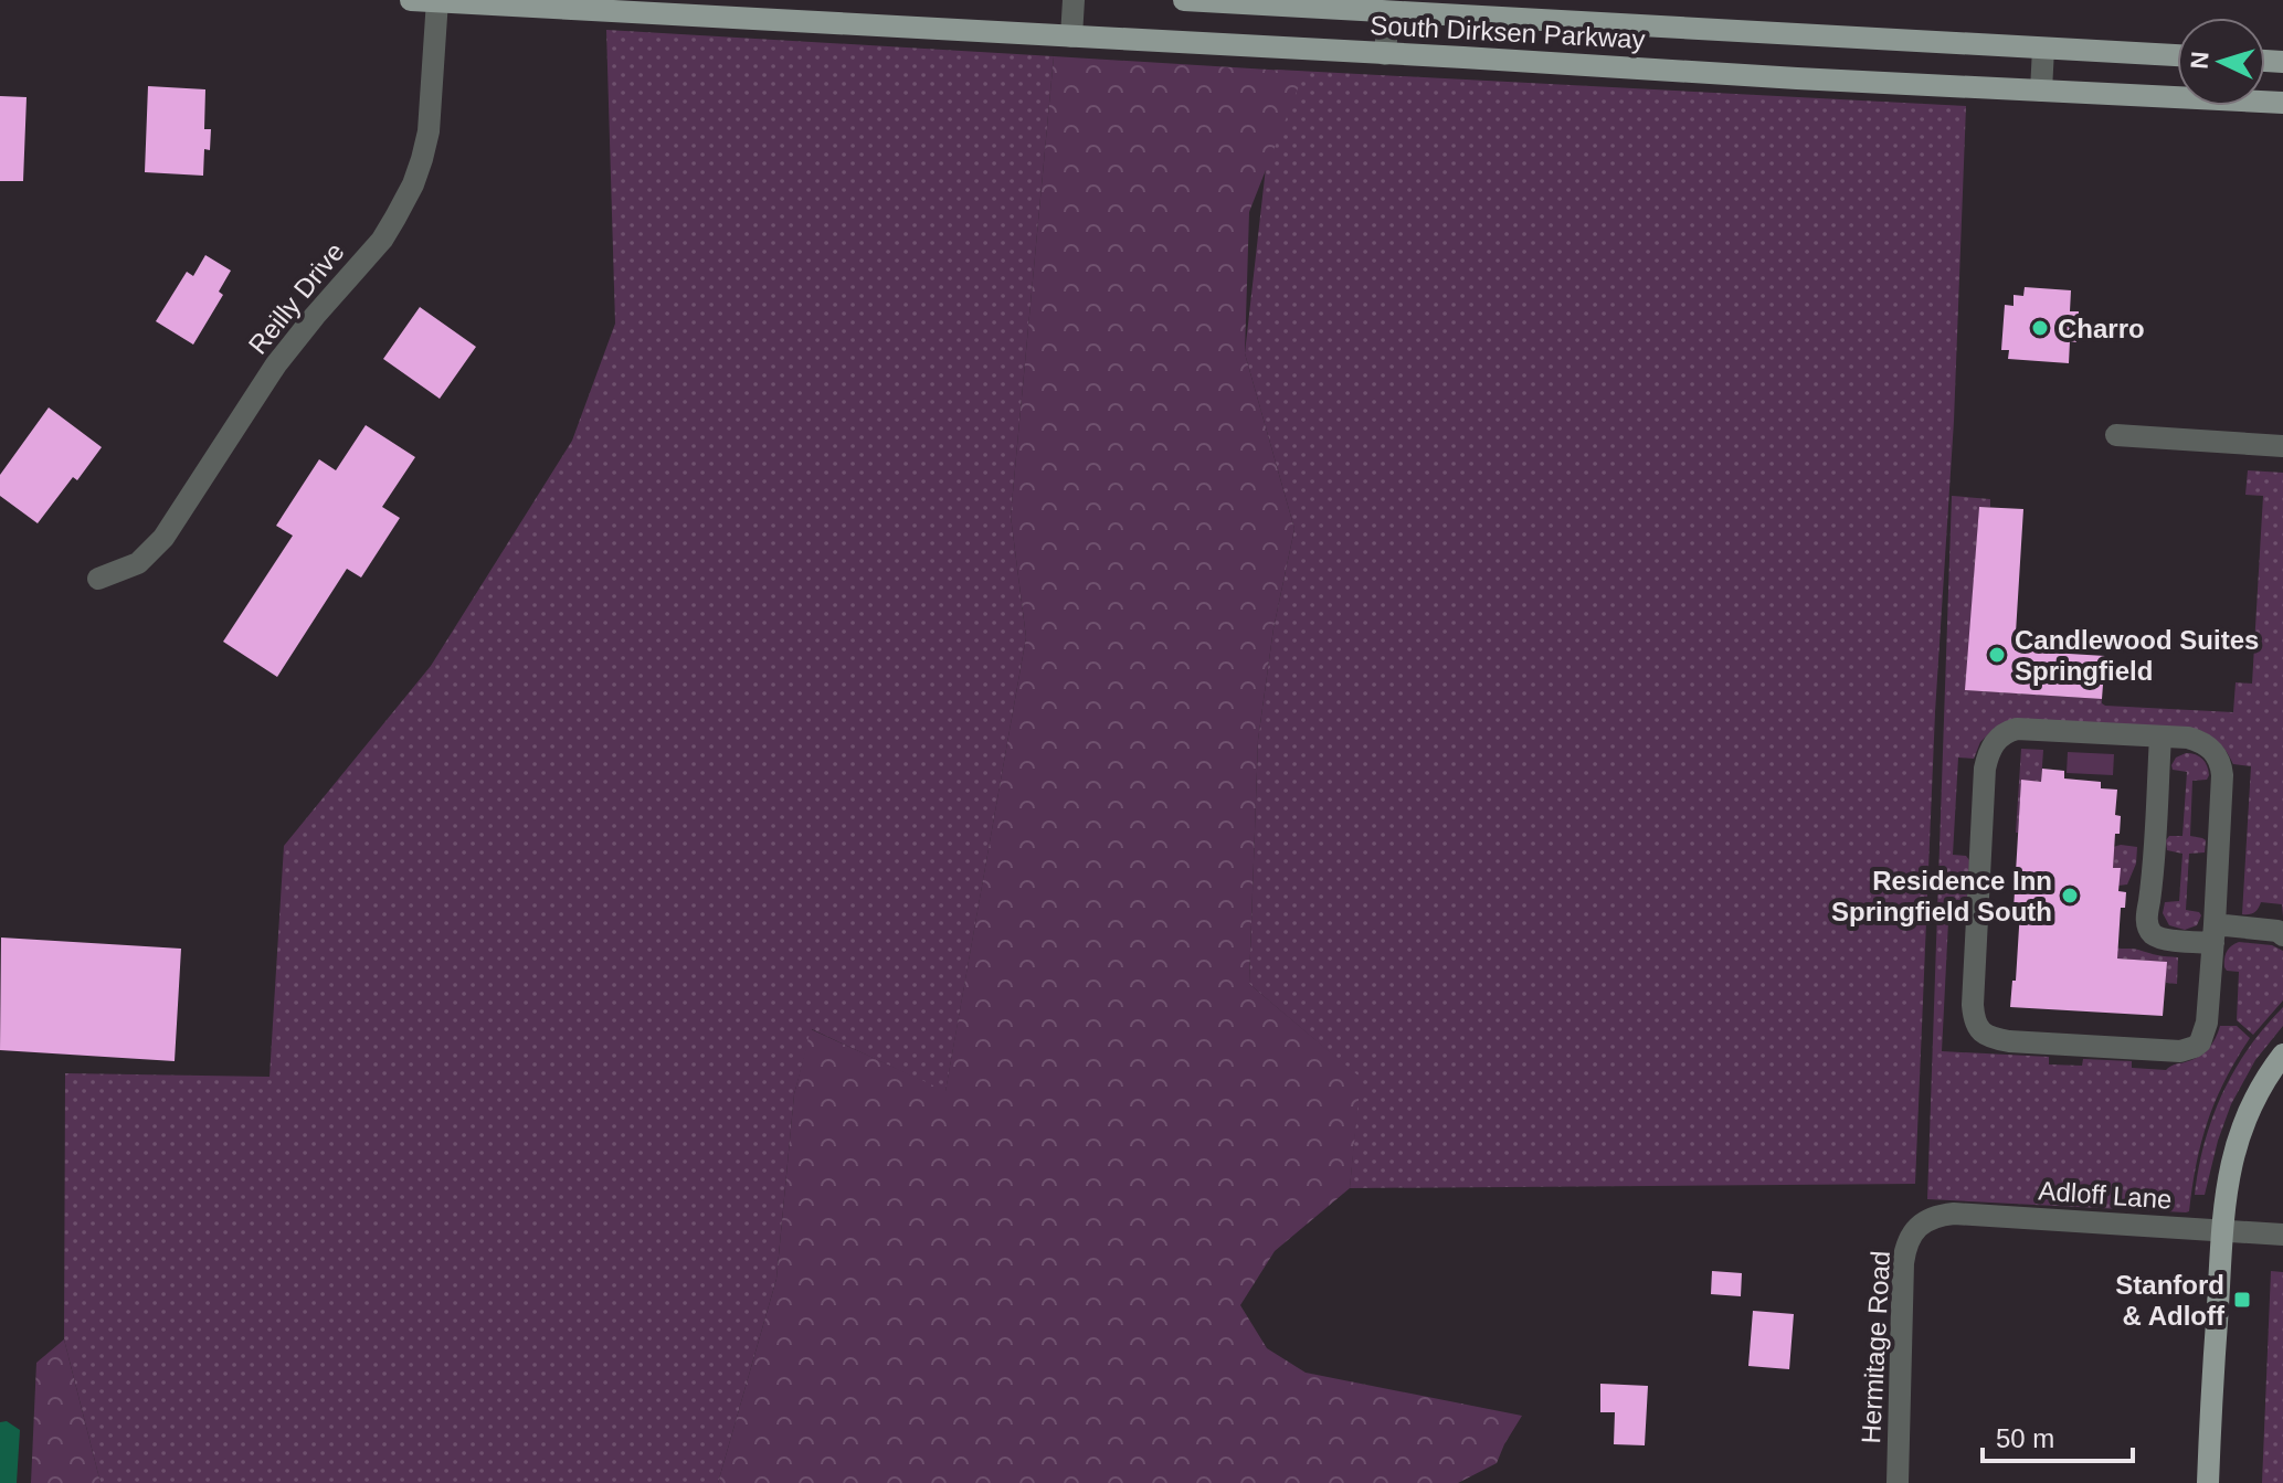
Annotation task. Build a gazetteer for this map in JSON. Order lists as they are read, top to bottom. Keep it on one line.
{"streets":{"main road":["South Dirksen Parkway"],"street":["Reilly Drive","Adloff Lane","Hermitage Road"]},"crossings":[["South Dirksen Parkway","Reilly Drive"],["Adloff Lane","Hermitage Road"]],"places":{"other":["Charro","Candlewood Suites Springfield","Residence Inn Springfield South"],"transit":["Stanford & Adloff"]},"scale_bar":"50 m","north":"left"}
